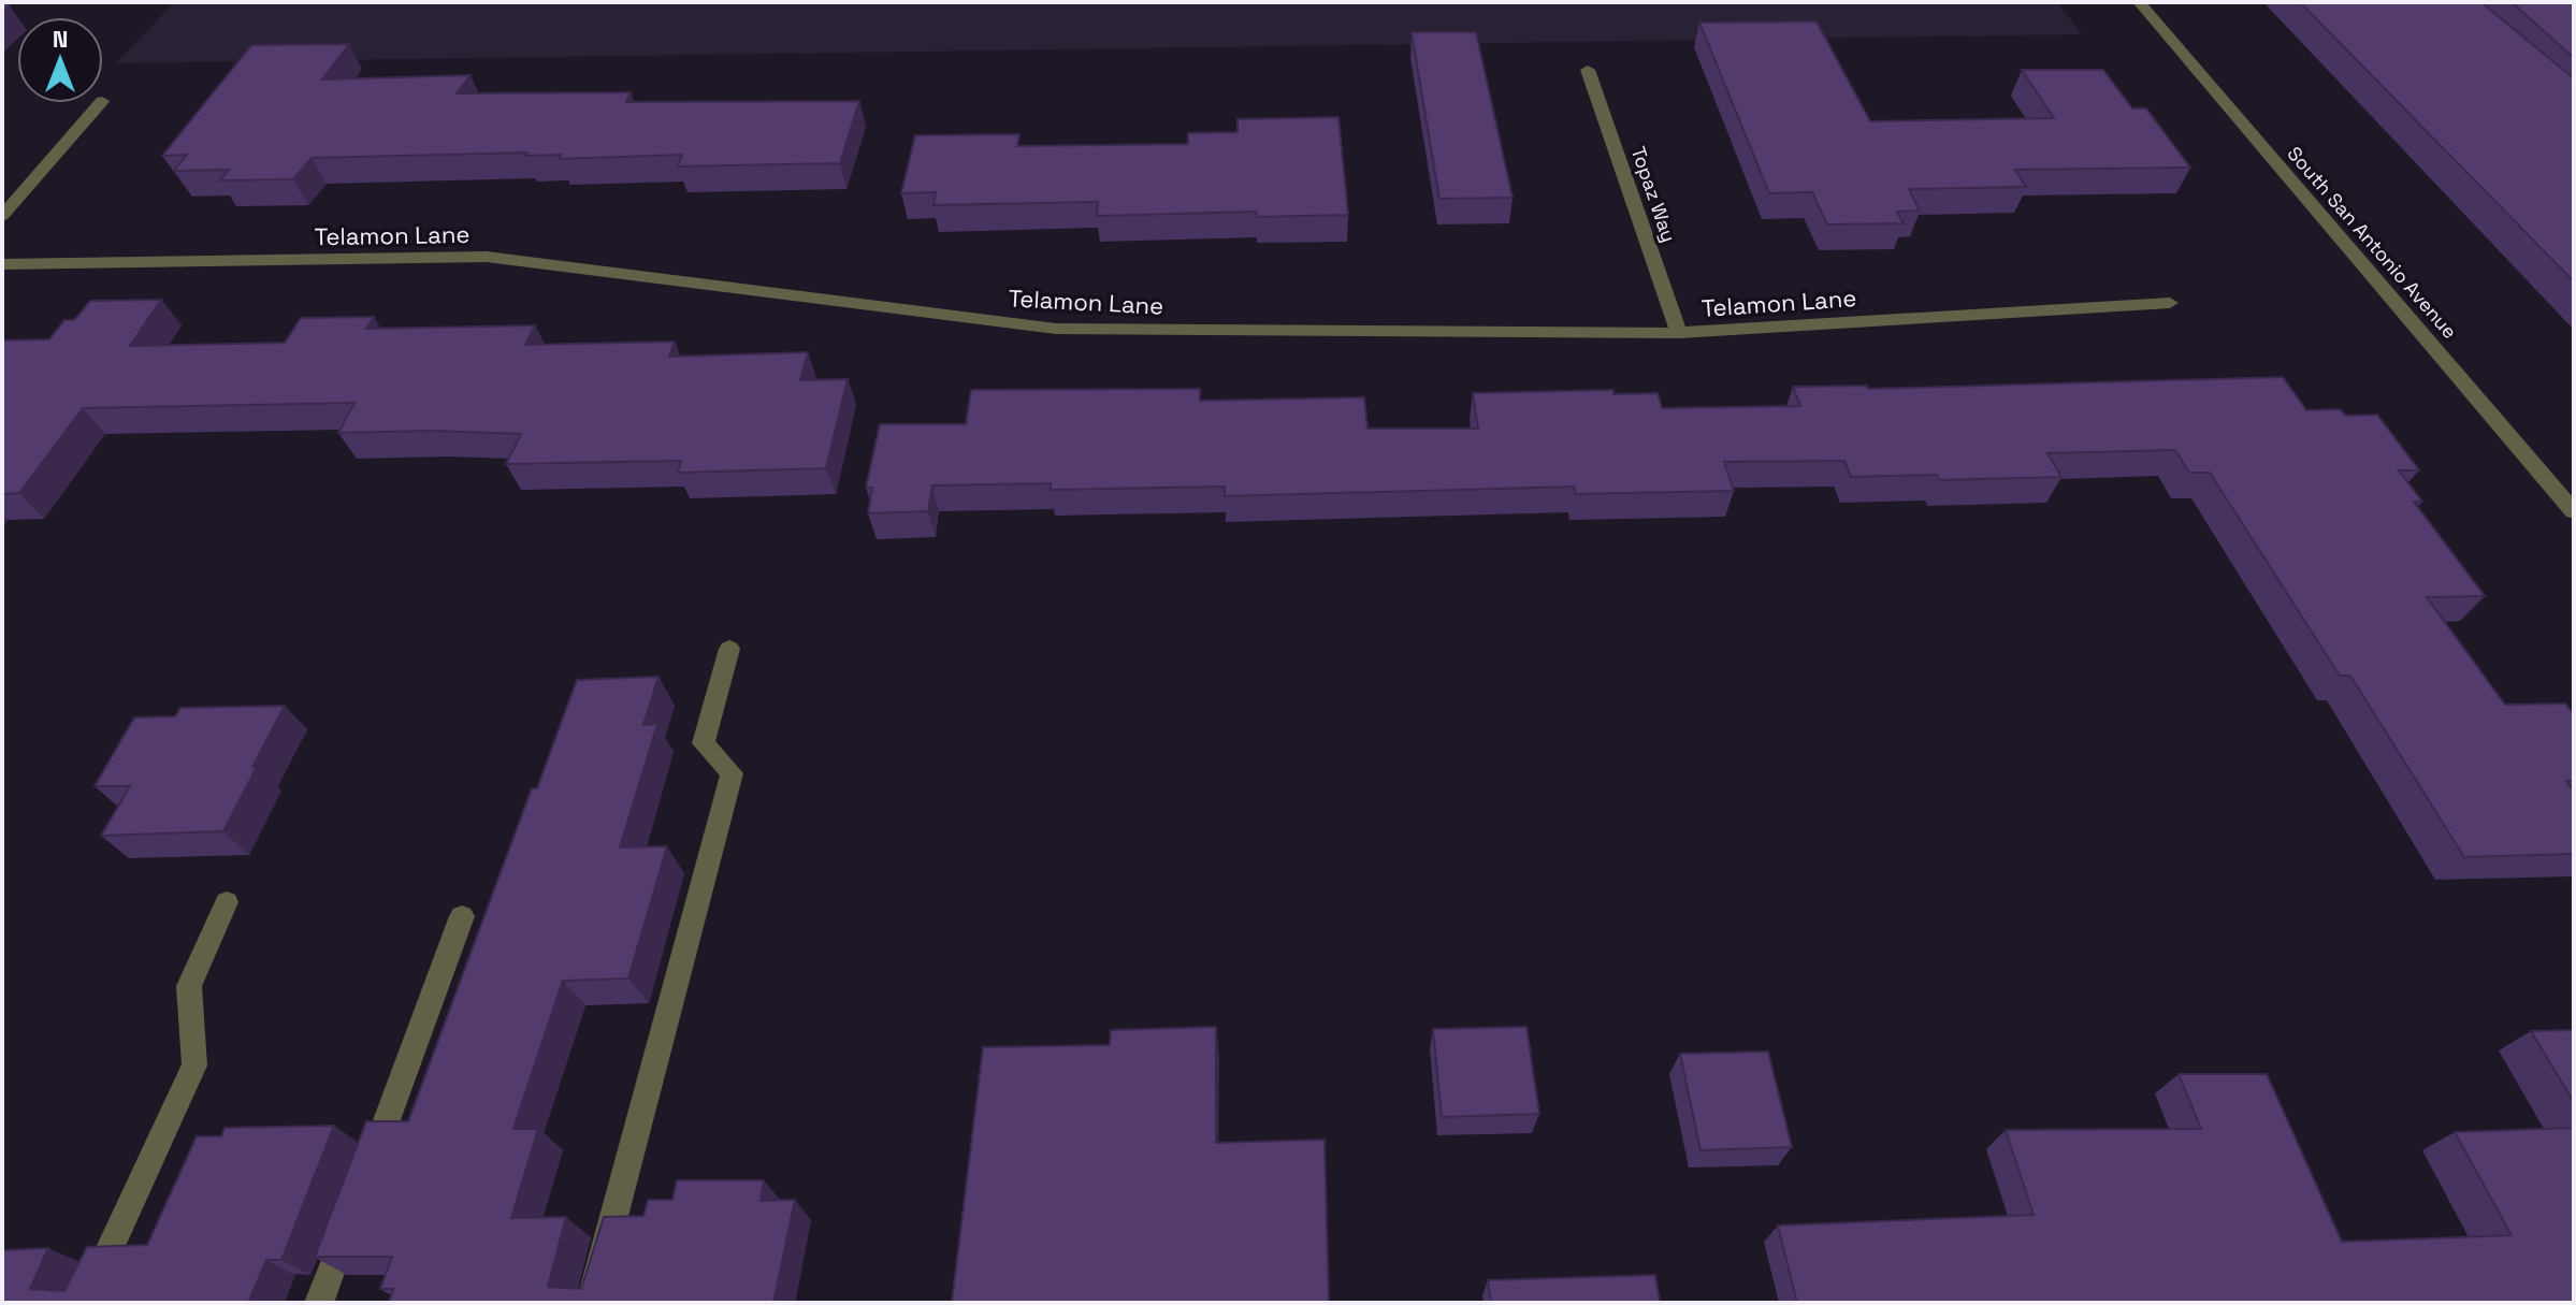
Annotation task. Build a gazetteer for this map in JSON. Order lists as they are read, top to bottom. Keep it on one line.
{"streets":{"street":["Topaz Way","Telamon Lane","South San Antonio Avenue"]},"crossings":[["Topaz Way","Telamon Lane"]],"north":"top"}
